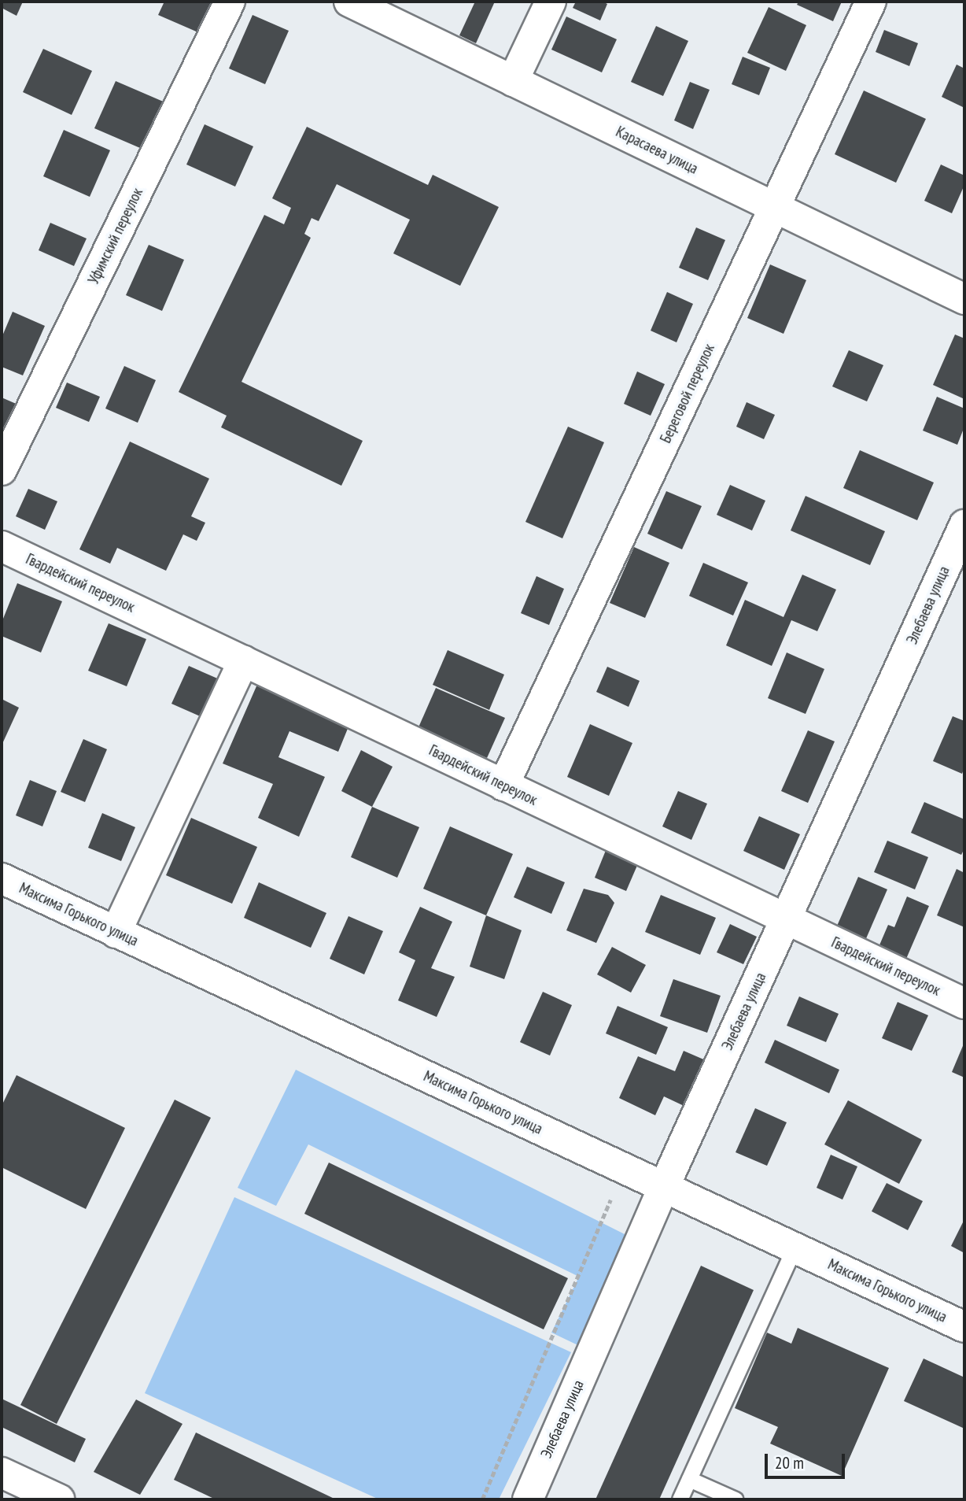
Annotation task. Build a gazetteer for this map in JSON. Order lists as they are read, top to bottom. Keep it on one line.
{"streets":{"street":["Карасаева улица","Уфимский переулок","Береговой переулок","Гвардейский переулок","Элебаева улица","Максима Горького улица"]},"crossings":[["Карасаева улица","Береговой переулок"],["Береговой переулок","Гвардейский переулок"],["Гвардейский переулок","Элебаева улица"],["Элебаева улица","Максима Горького улица"]],"scale_bar":"20 m"}
